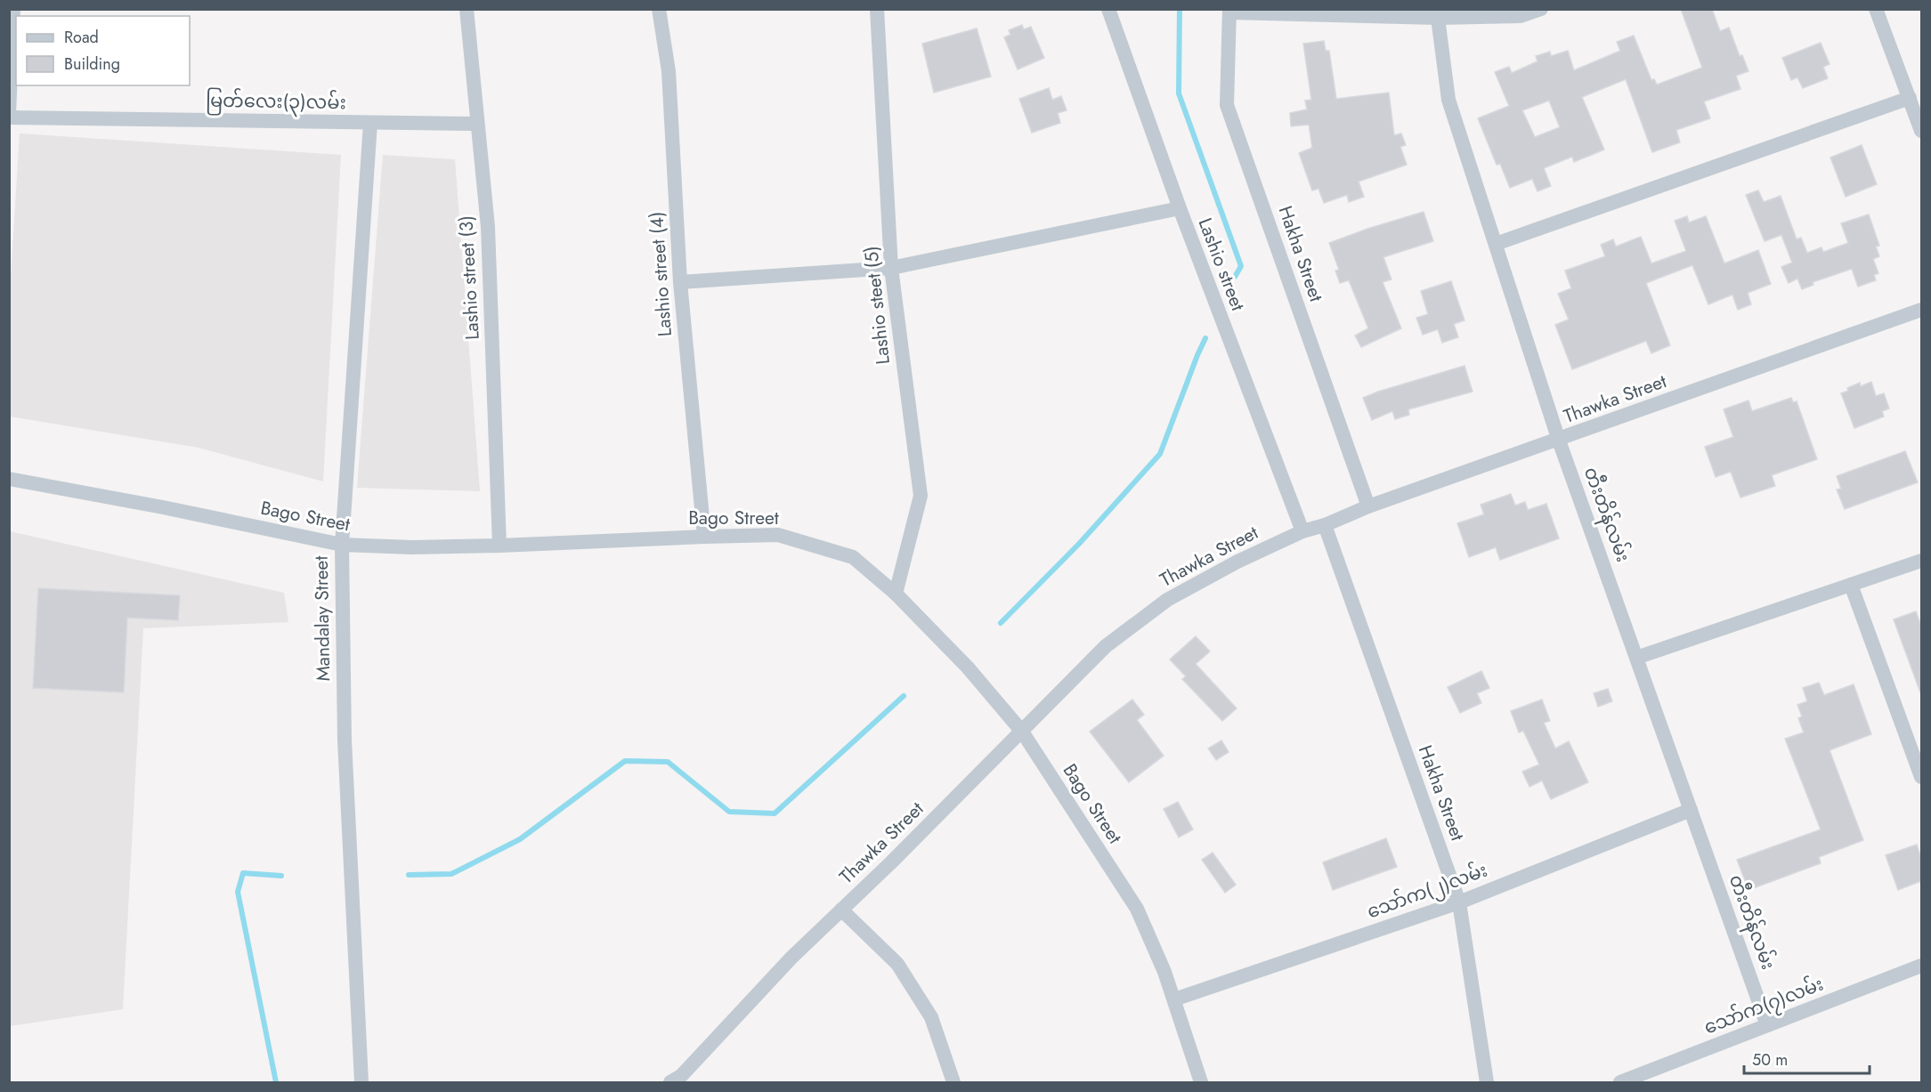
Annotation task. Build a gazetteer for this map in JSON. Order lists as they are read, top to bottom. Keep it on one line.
{"streets":{"street":["မြတ်လေး(၃)လမ်း","Hakha Street","Lashio street","Lashio street (4)","Lashio street (3)","Lashio steet (5)","Thawka Street","တီးတိန်လမ်း","Bago Street","Mandalay Street","သော်က(၂)လမ်း","သော်က(၇)လမ်း"]},"crossings":[["မြတ်လေး(၃)လမ်း","Lashio street (3)"],["မြတ်လေး(၃)လမ်း","Mandalay Street"],["Hakha Street","Thawka Street"],["Hakha Street","သော်က(၂)လမ်း"],["Lashio street","Thawka Street"],["Lashio street (4)","Bago Street"],["Lashio street (3)","Bago Street"],["Lashio steet (5)","Bago Street"],["Thawka Street","တီးတိန်လမ်း"],["Thawka Street","Bago Street"],["တီးတိန်လမ်း","သော်က(၂)လမ်း"],["တီးတိန်လမ်း","သော်က(၇)လမ်း"],["Bago Street","Mandalay Street"],["Bago Street","သော်က(၂)လမ်း"]],"legend":["Road","Building"],"scale_bar":"50 m"}
